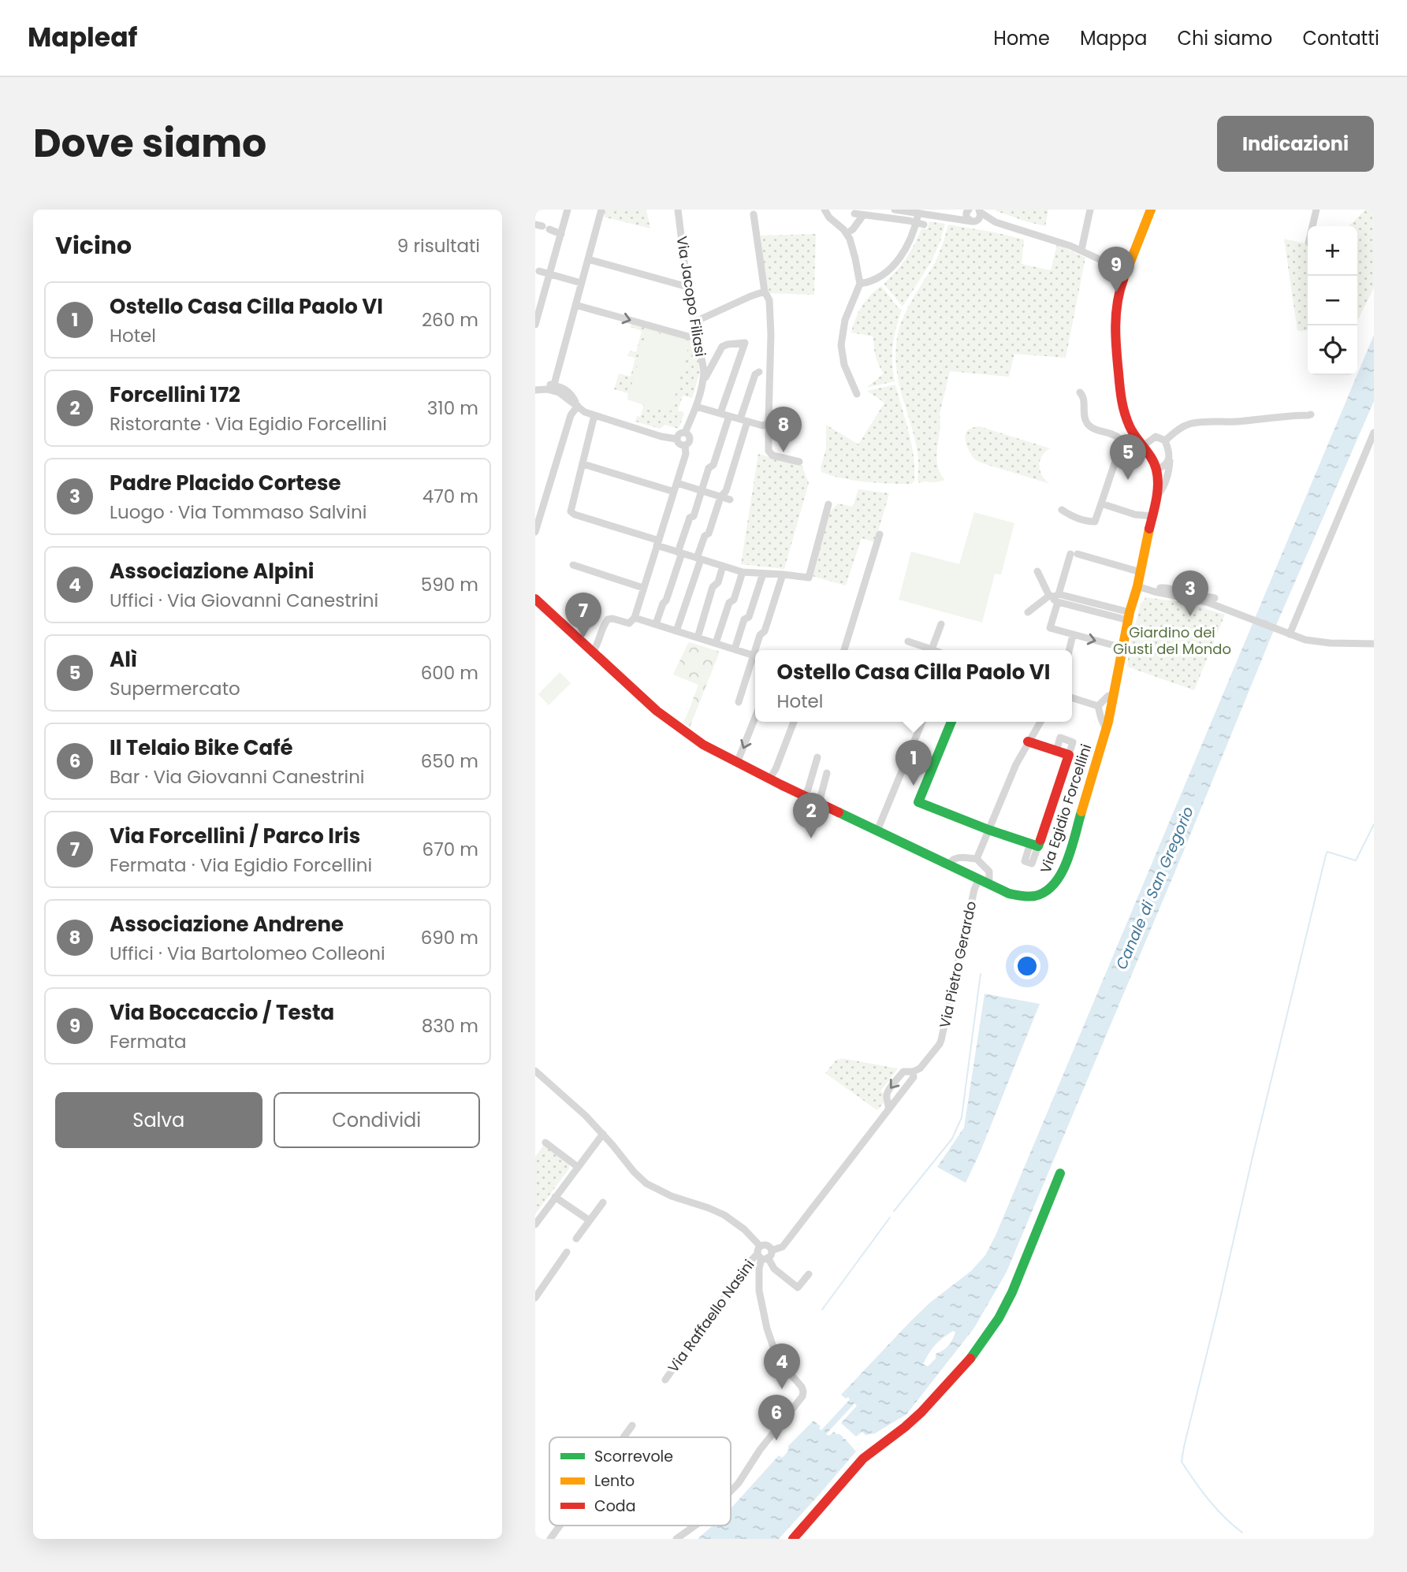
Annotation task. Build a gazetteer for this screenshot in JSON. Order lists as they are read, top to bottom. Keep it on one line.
{"streets":{"street":["Via Jacopo Filiasi","Via Egidio Forcellini","Via Pietro Gerardo","Via Raffaello Nasini"]},"crossings":[["Via Egidio Forcellini","Via Pietro Gerardo"],["Via Pietro Gerardo","Via Raffaello Nasini"]],"water":["Canale di San Gregorio"],"parks":["Giardino dei Giusti del Mondo"],"legend":["Scorrevole","Lento","Coda"],"page":{"header":"Mapleaf","nav":["Home","Mappa","Chi siamo","Contatti"],"title":"Dove siamo","buttons":["Indicazioni",["Salva","Condividi"]],"heading":["Vicino","9 risultati"],"map_buttons":["+","−"],"pins":["9","8","5","3","7","1","2","4","6"],"list":[{"mark":"1","name":"Ostello Casa Cilla Paolo VI","note":"Hotel","value":"260 m"},{"mark":"2","name":"Forcellini 172","note":"Ristorante · Via Egidio Forcellini","value":"310 m"},{"mark":"3","name":"Padre Placido Cortese","note":"Luogo · Via Tommaso Salvini","value":"470 m"},{"mark":"4","name":"Associazione Alpini","note":"Uffici · Via Giovanni Canestrini","value":"590 m"},{"mark":"5","name":"Alì","note":"Supermercato","value":"600 m"},{"mark":"6","name":"Il Telaio Bike Café","note":"Bar · Via Giovanni Canestrini","value":"650 m"},{"mark":"7","name":"Via Forcellini / Parco Iris","note":"Fermata · Via Egidio Forcellini","value":"670 m"},{"mark":"8","name":"Associazione Andrene","note":"Uffici · Via Bartolomeo Colleoni","value":"690 m"},{"mark":"9","name":"Via Boccaccio / Testa","note":"Fermata","value":"830 m"}],"popup":["Ostello Casa Cilla Paolo VI","Hotel"]}}
